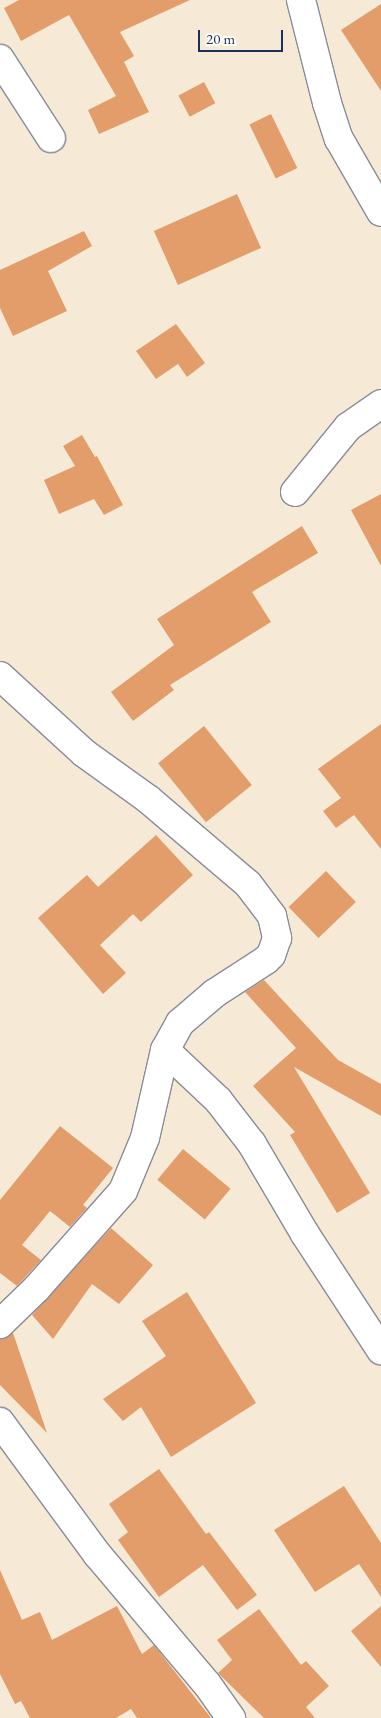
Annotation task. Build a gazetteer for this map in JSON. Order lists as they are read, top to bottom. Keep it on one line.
{"scale_bar":"20 m"}
